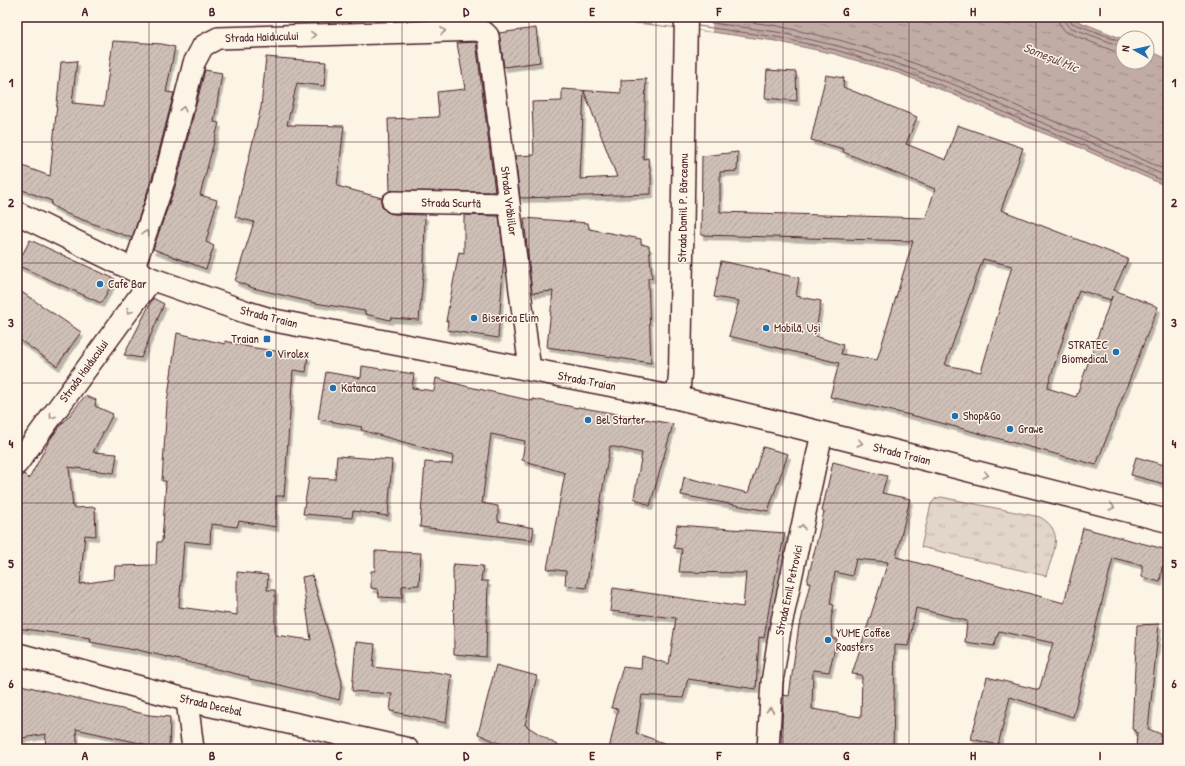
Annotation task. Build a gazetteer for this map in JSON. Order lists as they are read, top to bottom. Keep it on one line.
{"streets":{"main road":["Strada Daniil P. Bărceanu","Strada Traian","Strada Decebal"],"street":["Strada Haiducului","Strada Vrăbiilor","Strada Scurtă","Strada Emil Petrovici"]},"crossings":[["Strada Haiducului","Strada Vrăbiilor"],["Strada Haiducului","Strada Traian"],["Strada Vrăbiilor","Strada Scurtă"],["Strada Vrăbiilor","Strada Traian"],["Strada Daniil P. Bărceanu","Strada Traian"],["Strada Traian","Strada Emil Petrovici"]],"one_way":["Strada Emil Petrovici"],"water":["Someșul Mic"],"places":{"other":["Cafe Bar","Biserica Elim","Mobilă, Uși","STRATEC Biomedical","Virolex","Katanca","Shop&Go","Bel Starter","Grawe","YUME Coffee Roasters"],"transit":["Traian"]},"north":"left","grid":{"columns":["A","B","C","D","E","F","G","H","I"],"rows":["1","2","3","4","5","6"]}}
